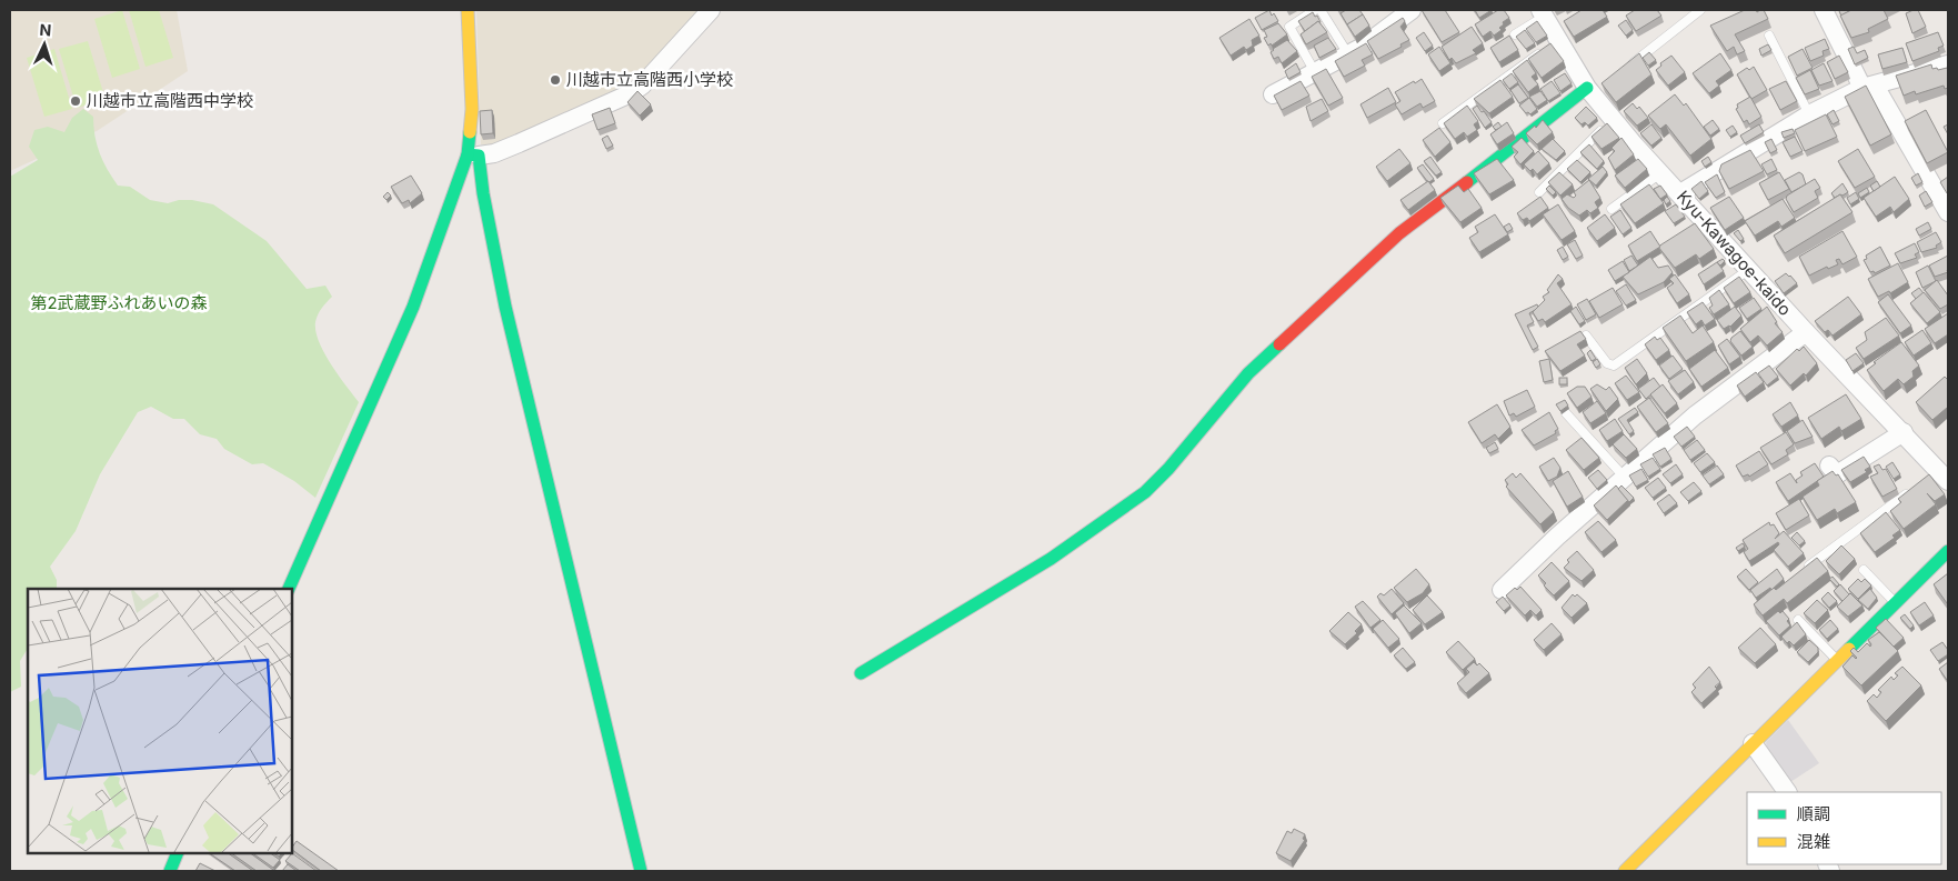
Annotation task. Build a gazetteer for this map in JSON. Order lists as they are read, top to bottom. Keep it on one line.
{"streets":{"street":["Kyu-Kawagoe-kaido"]},"parks":["第2武蔵野ふれあいの森"],"places":["川越市立高階西小学校","川越市立高階西中学校"],"legend":["順調","混雑"],"north":"top"}
